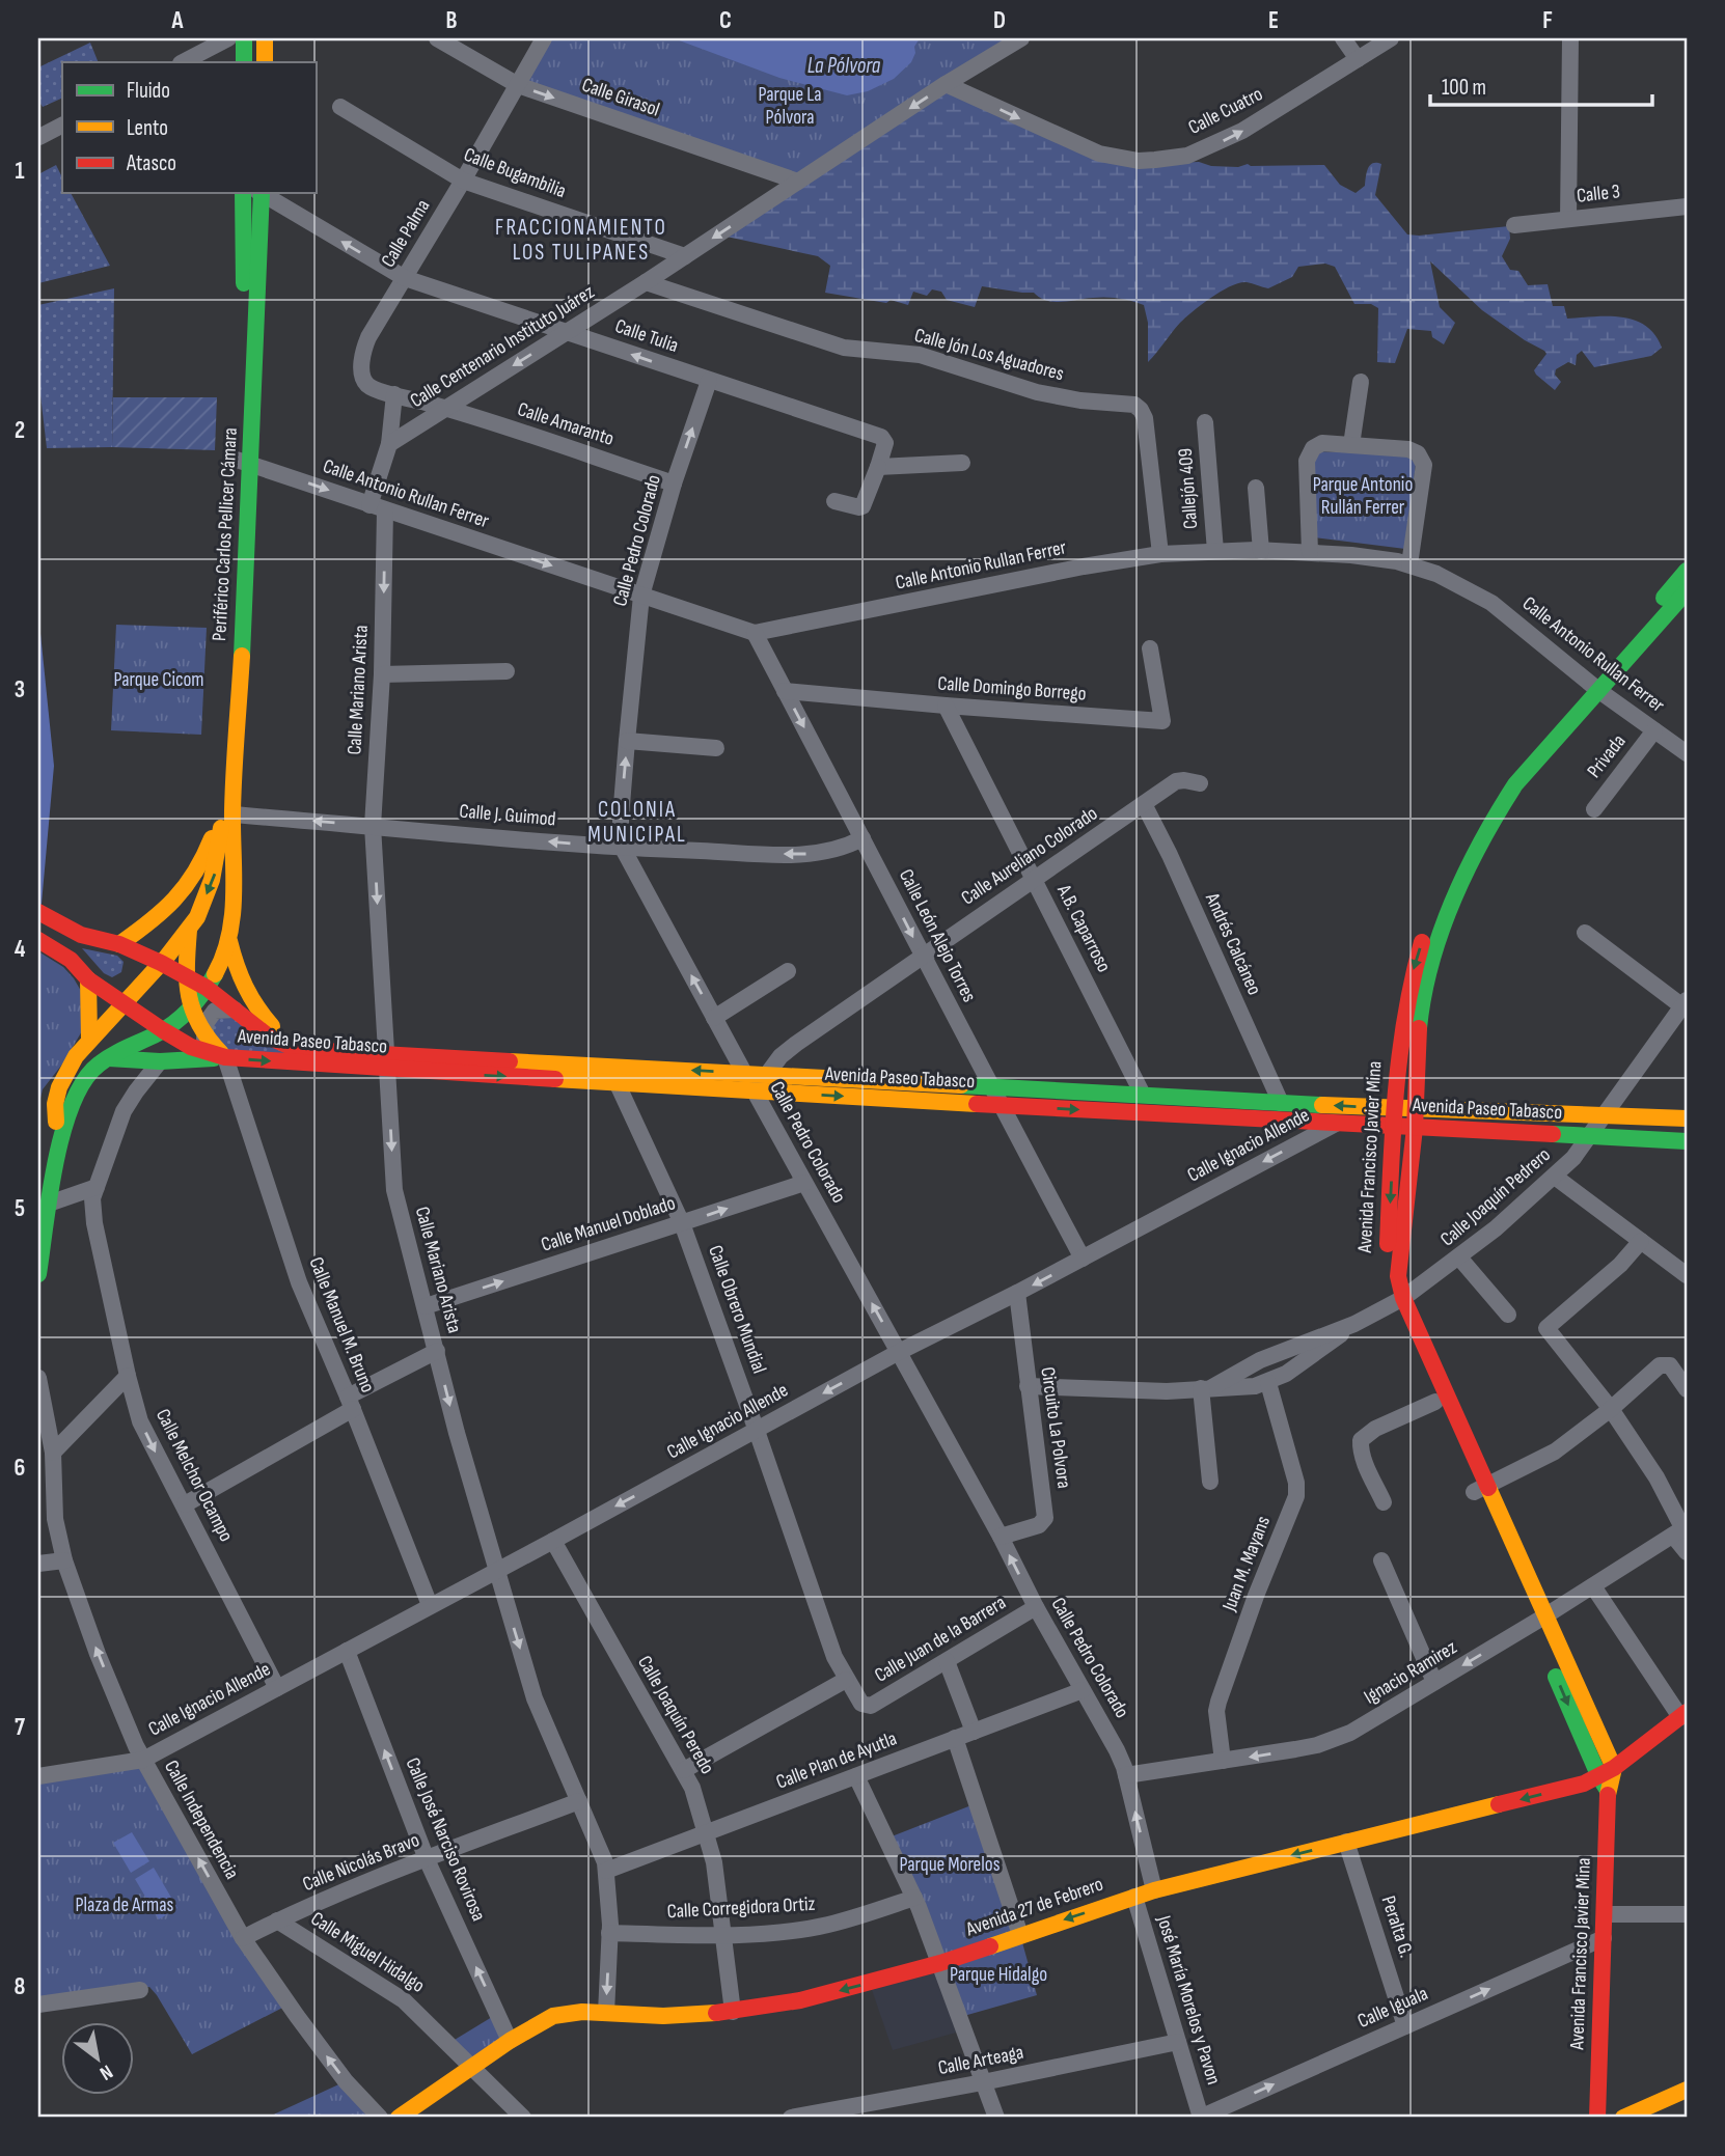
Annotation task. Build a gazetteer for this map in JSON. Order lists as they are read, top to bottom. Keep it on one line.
{"streets":{"main road":["Periférico Carlos Pellicer Cámara","Avenida Paseo Tabasco","Avenida Francisco Javier Mina","Avenida 27 de Febrero"],"street":["Calle Girasol","Calle Cuatro","Calle Bugambilia","Calle 3","Calle Palma","Calle Tulia","Calle Centenario Instituto Juárez","Calle Jón Los Aguadores","Calle Amaranto","Callejón 409","Calle Antonio Rullan Ferrer","Calle Pedro Colorado","Calle Domingo Borrego","Calle Mariano Arista","Privada","Calle J. Guimod","Calle Aureliano Colorado","A.B. Caparroso","Calle León Alejo Torres","Andrés Calcáneo","Calle Ignacio Allende","Calle Joaquín Pedrero","Calle Manuel Doblado","Calle Obrero Mundial","Calle Manuel M. Bruno","Circuito La Polvora","Calle Melchor Ocampo","Juan M. Mayans","Calle Juan de la Barrera","Ignacio Ramirez","Calle Joaquín Peredo","Calle Plan de Ayutla","Calle Independencia","Calle José Narciso Rovirosa","Calle Nicolás Bravo","Calle Corregidora Ortiz","Peralta G.","Calle Miguel Hidalgo","José María Morelos y Pavon","Calle Iguala","Calle Arteaga"]},"crossings":[["Calle Girasol","Calle Palma"],["Calle Girasol","Calle Centenario Instituto Juárez"],["Calle Cuatro","Calle Centenario Instituto Juárez"],["Calle Bugambilia","Calle Palma"],["Calle Bugambilia","Calle Centenario Instituto Juárez"],["Calle Palma","Calle Tulia"],["Calle Palma","Calle Centenario Instituto Juárez"],["Calle Palma","Calle Amaranto"],["Calle Tulia","Calle Centenario Instituto Juárez"],["Calle Tulia","Calle Pedro Colorado"],["Calle Centenario Instituto Juárez","Calle Jón Los Aguadores"],["Calle Centenario Instituto Juárez","Calle Amaranto"],["Calle Jón Los Aguadores","Calle Antonio Rullan Ferrer"],["Calle Amaranto","Calle Pedro Colorado"],["Callejón 409","Calle Antonio Rullan Ferrer"],["Calle Antonio Rullan Ferrer","Periférico Carlos Pellicer Cámara"],["Calle Antonio Rullan Ferrer","Calle Pedro Colorado"],["Calle Antonio Rullan Ferrer","Calle Mariano Arista"],["Calle Antonio Rullan Ferrer","Privada"],["Calle Antonio Rullan Ferrer","Calle León Alejo Torres"],["Calle Antonio Rullan Ferrer","Avenida Francisco Javier Mina"],["Periférico Carlos Pellicer Cámara","Calle J. Guimod"],["Periférico Carlos Pellicer Cámara","Avenida Paseo Tabasco"],["Calle Pedro Colorado","Calle J. Guimod"],["Calle Pedro Colorado","Calle Aureliano Colorado"],["Calle Pedro Colorado","Avenida Paseo Tabasco"],["Calle Pedro Colorado","Calle Ignacio Allende"],["Calle Pedro Colorado","Calle Manuel Doblado"],["Calle Pedro Colorado","Circuito La Polvora"],["Calle Pedro Colorado","Calle Juan de la Barrera"],["Calle Pedro Colorado","Ignacio Ramirez"],["Calle Pedro Colorado","Calle Plan de Ayutla"],["Calle Pedro Colorado","Avenida 27 de Febrero"],["Calle Domingo Borrego","A.B. Caparroso"],["Calle Domingo Borrego","Calle León Alejo Torres"],["Calle Mariano Arista","Calle J. Guimod"],["Calle Mariano Arista","Avenida Paseo Tabasco"],["Calle Mariano Arista","Calle Ignacio Allende"],["Calle Mariano Arista","Calle Manuel Doblado"],["Calle Mariano Arista","Calle Plan de Ayutla"],["Calle Mariano Arista","Calle Nicolás Bravo"],["Calle Mariano Arista","Avenida 27 de Febrero"],["Calle Mariano Arista","Calle Corregidora Ortiz"],["Calle J. Guimod","Calle León Alejo Torres"],["Calle Aureliano Colorado","A.B. Caparroso"],["Calle Aureliano Colorado","Calle León Alejo Torres"],["Calle Aureliano Colorado","Andrés Calcáneo"],["Calle Aureliano Colorado","Avenida Paseo Tabasco"],["A.B. Caparroso","Avenida Paseo Tabasco"],["Calle León Alejo Torres","Avenida Paseo Tabasco"],["Calle León Alejo Torres","Calle Ignacio Allende"],["Andrés Calcáneo","Avenida Paseo Tabasco"],["Avenida Paseo Tabasco","Calle Ignacio Allende"],["Avenida Paseo Tabasco","Avenida Francisco Javier Mina"],["Avenida Paseo Tabasco","Calle Joaquín Pedrero"],["Avenida Paseo Tabasco","Calle Obrero Mundial"],["Avenida Paseo Tabasco","Calle Manuel M. Bruno"],["Calle Ignacio Allende","Calle Obrero Mundial"],["Calle Ignacio Allende","Calle Manuel M. Bruno"],["Calle Ignacio Allende","Circuito La Polvora"],["Calle Ignacio Allende","Calle Melchor Ocampo"],["Calle Ignacio Allende","Calle Joaquín Peredo"],["Calle Ignacio Allende","Calle Independencia"],["Calle Ignacio Allende","Calle José Narciso Rovirosa"],["Avenida Francisco Javier Mina","Calle Joaquín Pedrero"],["Avenida Francisco Javier Mina","Ignacio Ramirez"],["Avenida Francisco Javier Mina","Avenida 27 de Febrero"],["Avenida Francisco Javier Mina","Calle Iguala"],["Calle Joaquín Pedrero","Circuito La Polvora"],["Calle Joaquín Pedrero","Juan M. Mayans"],["Calle Manuel Doblado","Calle Obrero Mundial"],["Calle Obrero Mundial","Calle Juan de la Barrera"],["Juan M. Mayans","Ignacio Ramirez"],["Calle Juan de la Barrera","Calle Joaquín Peredo"],["Calle Joaquín Peredo","Calle Plan de Ayutla"],["Calle Joaquín Peredo","Avenida 27 de Febrero"],["Calle Joaquín Peredo","Calle Corregidora Ortiz"],["Calle Independencia","Calle Nicolás Bravo"],["Calle José Narciso Rovirosa","Calle Nicolás Bravo"],["Calle José Narciso Rovirosa","Avenida 27 de Febrero"],["Calle Nicolás Bravo","Calle Miguel Hidalgo"],["Avenida 27 de Febrero","Peralta G."],["Avenida 27 de Febrero","Calle Miguel Hidalgo"],["Avenida 27 de Febrero","José María Morelos y Pavon"],["Peralta G.","Calle Iguala"],["José María Morelos y Pavon","Calle Iguala"],["José María Morelos y Pavon","Calle Arteaga"]],"one_way":["Calle Girasol","Calle Cuatro","Calle Tulia","Calle Centenario Instituto Juárez","Calle Pedro Colorado","Calle Mariano Arista","Calle J. Guimod","Calle León Alejo Torres","Calle Ignacio Allende","Calle Manuel Doblado","Ignacio Ramirez","Calle Independencia","Calle José Narciso Rovirosa","Avenida 27 de Febrero","Calle Iguala"],"districts":["FRACCIONAMIENTO LOS TULIPANES","COLONIA MUNICIPAL"],"water":["La Pólvora"],"parks":["Parque La Pólvora","Parque Antonio Rullán Ferrer","Parque Cicom","Parque Morelos","Plaza de Armas","Parque Hidalgo"],"legend":["Fluido","Lento","Atasco"],"scale_bar":"100 m","north":"bottom right","grid":{"columns":["A","B","C","D","E","F"],"rows":["1","2","3","4","5","6","7","8"]}}
